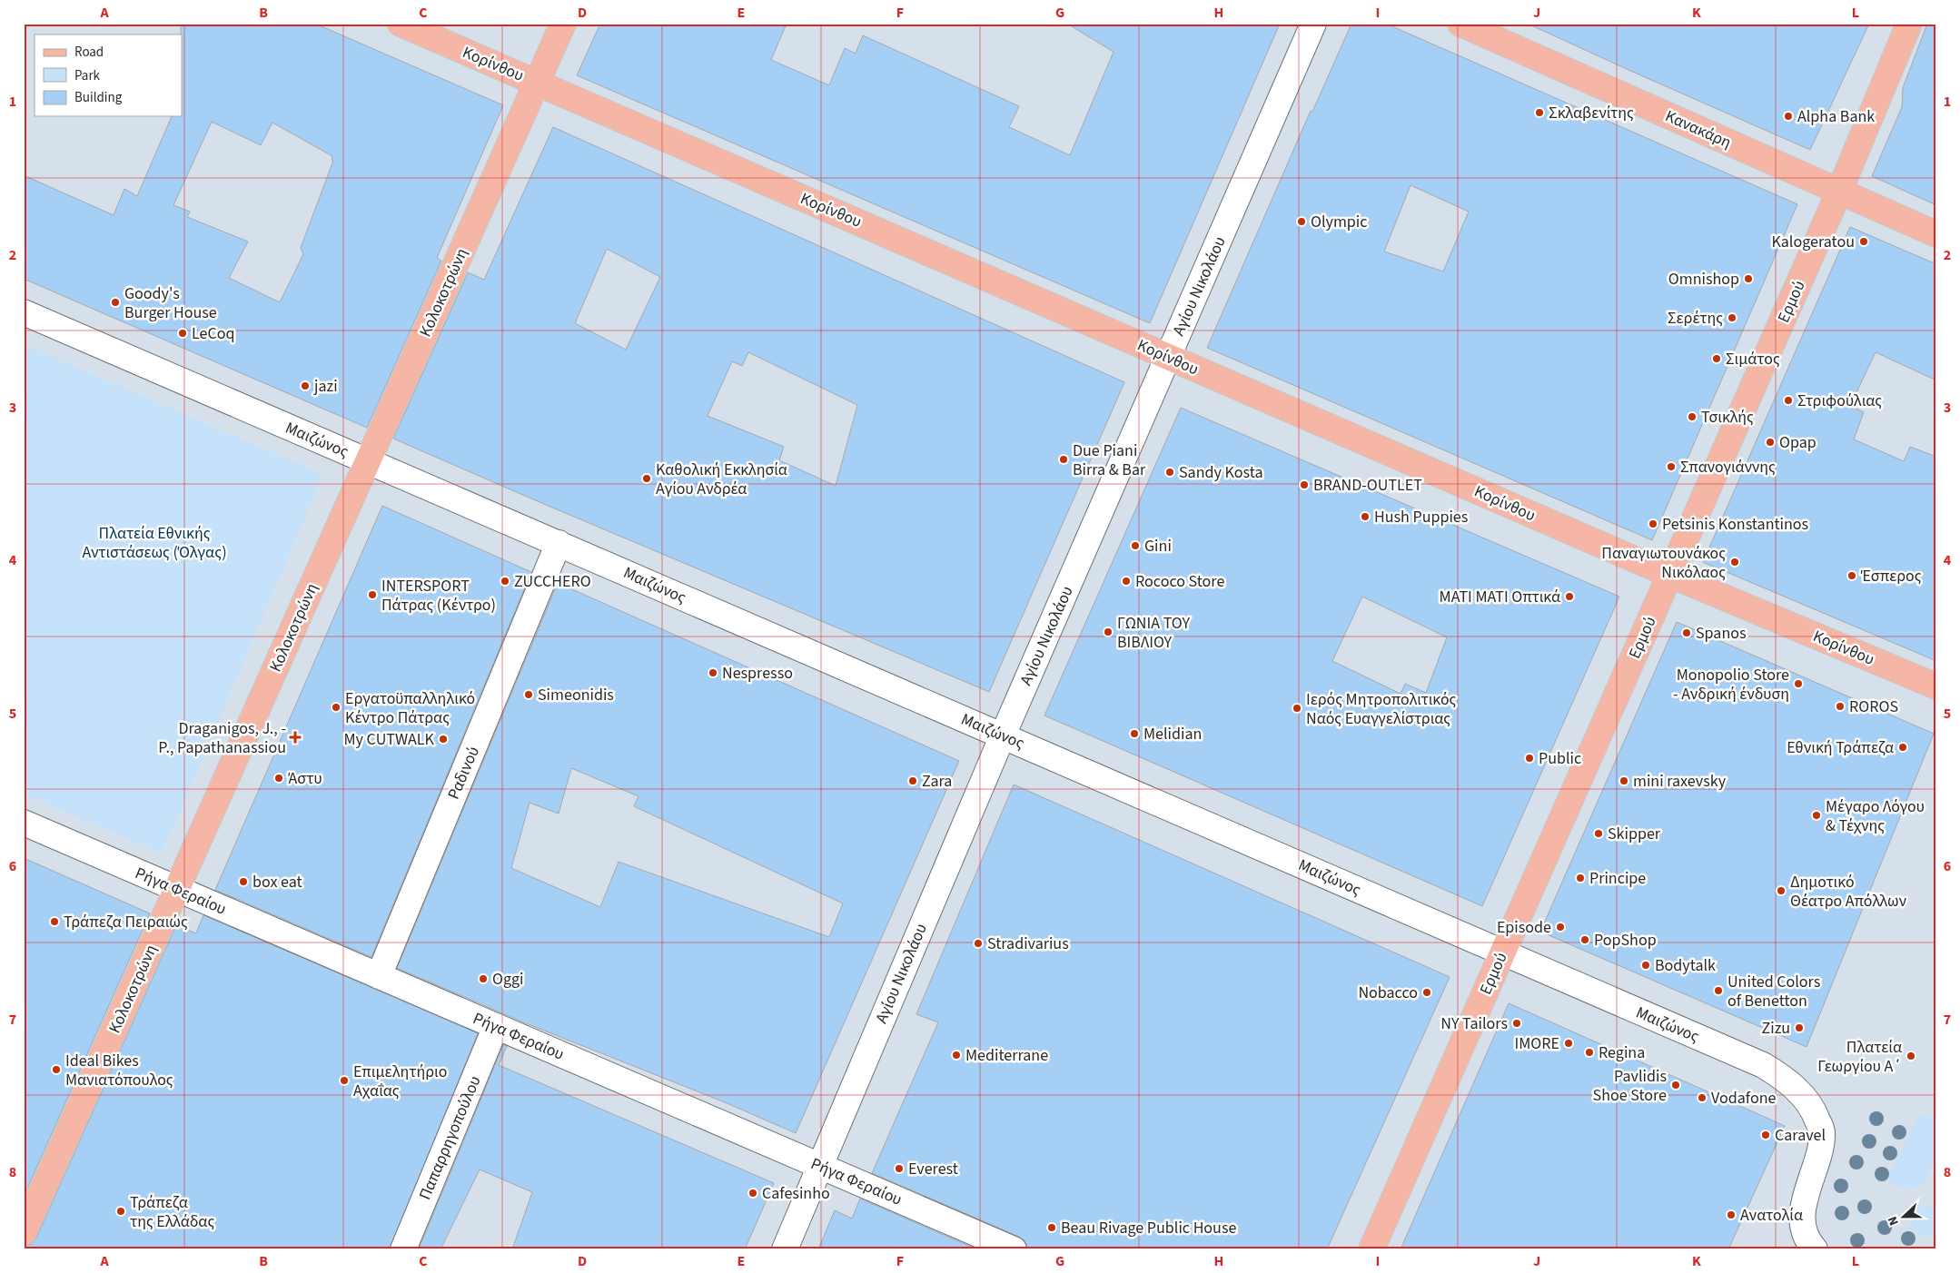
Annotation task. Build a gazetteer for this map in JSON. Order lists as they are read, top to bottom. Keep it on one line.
{"streets":{"main road":["Κορίνθου","Κανακάρη","Κολοκοτρώνη","Ερμού"],"street":["Αγίου Νικολάου","Μαιζώνος","Ραδινού","Ρήγα Φεραίου","Παπαρρηγοπούλου"]},"crossings":[["Κορίνθου","Αγίου Νικολάου"],["Κορίνθου","Κολοκοτρώνη"],["Κορίνθου","Ερμού"],["Κανακάρη","Ερμού"],["Αγίου Νικολάου","Μαιζώνος"],["Αγίου Νικολάου","Ρήγα Φεραίου"],["Κολοκοτρώνη","Μαιζώνος"],["Κολοκοτρώνη","Ρήγα Φεραίου"],["Ερμού","Μαιζώνος"],["Μαιζώνος","Ραδινού"],["Ραδινού","Ρήγα Φεραίου"],["Ρήγα Φεραίου","Παπαρρηγοπούλου"]],"parks":["Πλατεία Εθνικής Αντιστάσεως (Όλγας)"],"places":{"other":["Σκλαβενίτης","Alpha Bank","Olympic","Kalogeratou","Omnishop","Goody's Burger House","Σερέτης","LeCoq","Σιμάτος","jazi","Στριφούλιας","Τσικλής","Opap","Due Piani Birra & Bar","Σπανογιάννης","Sandy Kosta","Καθολική Εκκλησία Αγίου Ανδρέα","BRAND-OUTLET","Hush Puppies","Petsinis Konstantinos","Gini","Παναγιωτουνάκος Νικόλαος","Έσπερος","ZUCCHERO","Rococo Store","INTERSPORT Πάτρας (Κέντρο)","MATI MATI Οπτικά","ΓΩΝΙΑ ΤΟΥ ΒΙΒΛΙΟΥ","Spanos","Nespresso","Monopolio Store - Ανδρική ένδυση","Simeonidis","ROROS","Εργατοϋπαλληλικό Κέντρο Πάτρας","Ιερός Μητροπολιτικός Ναός Ευαγγελίστριας","Melidian","My CUTWALK","Εθνική Τράπεζα","Public","Άστυ","Zara","mini raxevsky","Μέγαρο Λόγου & Τέχνης","Skipper","Principe","box eat","Δημοτικό Θέατρο Απόλλων","Τράπεζα Πειραιώς","Episode","PopShop","Stradivarius","Bodytalk","Oggi","United Colors of Benetton","Nobacco","NY Tailors","Zizu","IMORE","Regina","Mediterrane","Πλατεία Γεωργίου Α΄","Ideal Bikes Μανιατόπουλος","Επιμελητήριο Αχαΐας","Pavlidis Shoe Store","Vodafone","Caravel","Everest","Cafesinho","Τράπεζα της Ελλάδας","Ανατολία","Beau Rivage Public House"],"health":["Draganigos, J., - P., Papathanassiou"]},"legend":["Road","Park","Building"],"north":"left","grid":{"columns":["A","B","C","D","E","F","G","H","I","J","K","L"],"rows":["1","2","3","4","5","6","7","8"]}}
